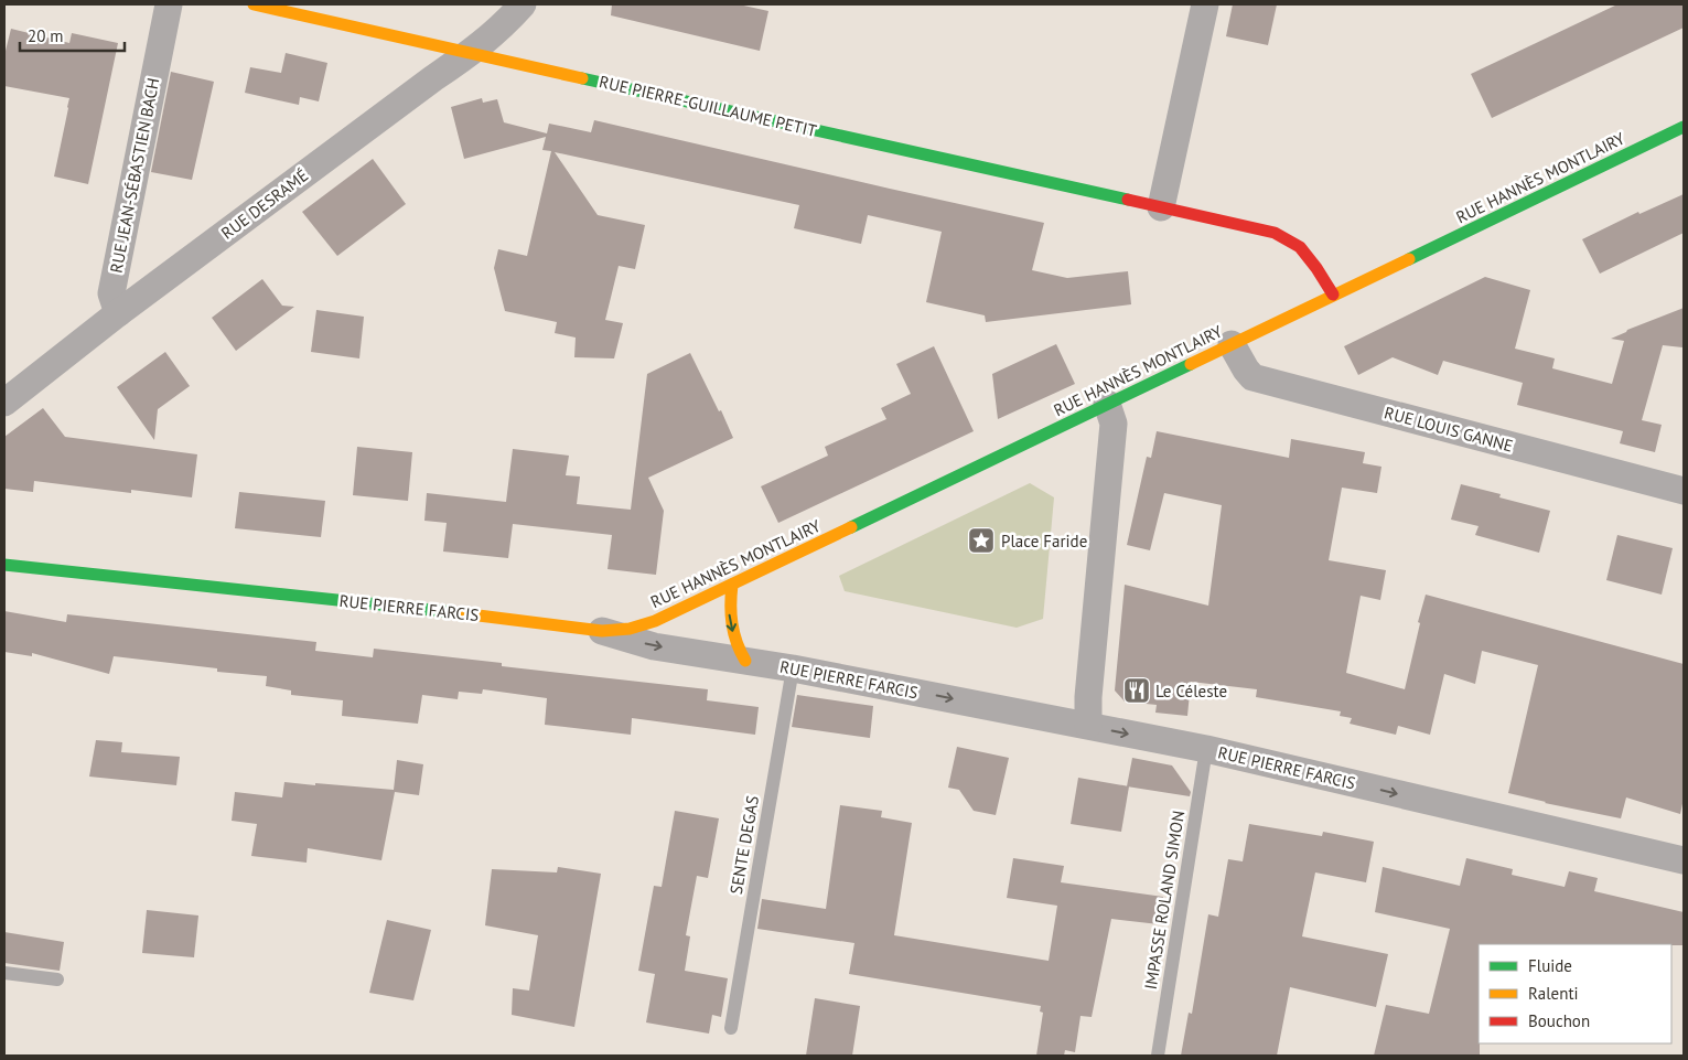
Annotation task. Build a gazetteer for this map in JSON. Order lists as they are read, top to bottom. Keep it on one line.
{"streets":{"street":["RUE PIERRE-GUILLAUME PETIT","RUE JEAN-SÉBASTIEN BACH","RUE HANNÈS MONTLAIRY","RUE DESRAMÉ","RUE LOUIS GANNE","RUE PIERRE FARCIS"],"lane":["SENTE DEGAS","IMPASSE ROLAND SIMON"]},"crossings":[["RUE PIERRE-GUILLAUME PETIT","RUE HANNÈS MONTLAIRY"],["RUE PIERRE-GUILLAUME PETIT","RUE DESRAMÉ"],["RUE JEAN-SÉBASTIEN BACH","RUE DESRAMÉ"],["RUE HANNÈS MONTLAIRY","RUE LOUIS GANNE"],["RUE HANNÈS MONTLAIRY","RUE PIERRE FARCIS"],["RUE PIERRE FARCIS","SENTE DEGAS"],["RUE PIERRE FARCIS","IMPASSE ROLAND SIMON"]],"one_way":["RUE PIERRE FARCIS"],"places":{"place":["Place Faride"],"restaurant":["Le Céleste"]},"legend":["Fluide","Ralenti","Bouchon"],"scale_bar":"20 m"}
